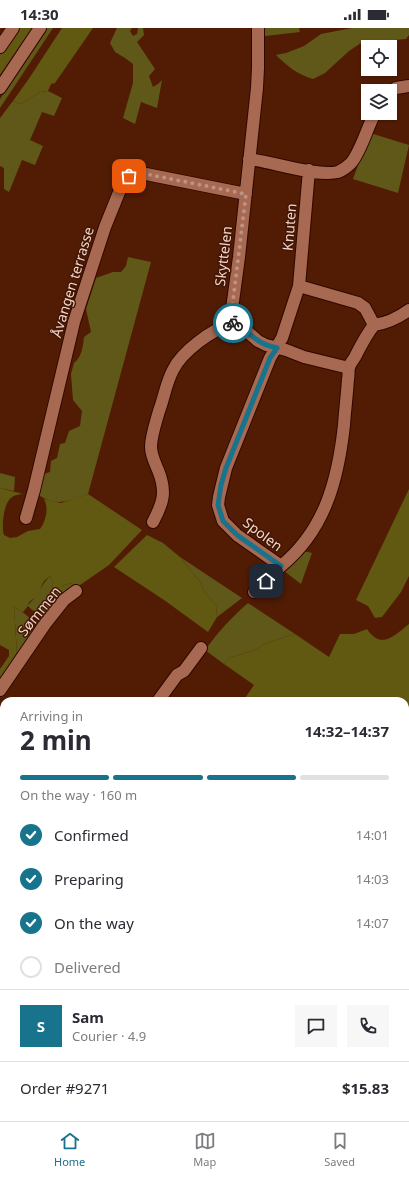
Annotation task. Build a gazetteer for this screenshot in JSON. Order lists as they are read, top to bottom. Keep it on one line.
{"streets":{"street":["Knuten","Skyttelen","Åvangen terrasse","Spolen","Sømmen"]},"crossings":[["Knuten","Spolen"],["Skyttelen","Åvangen terrasse"]],"page":{"status":"14:30","heading":["2 min","Arriving in","14:32–14:37"],"panel":["Sam","Courier · 4.9","Order #9271","$15.83"],"bar":"On the way · 160 m","list":[["Confirmed","14:01"],["Preparing","14:03"],["On the way","14:07"],"Delivered"],"round":"S","tabs":["Home","Map","Saved"]}}
